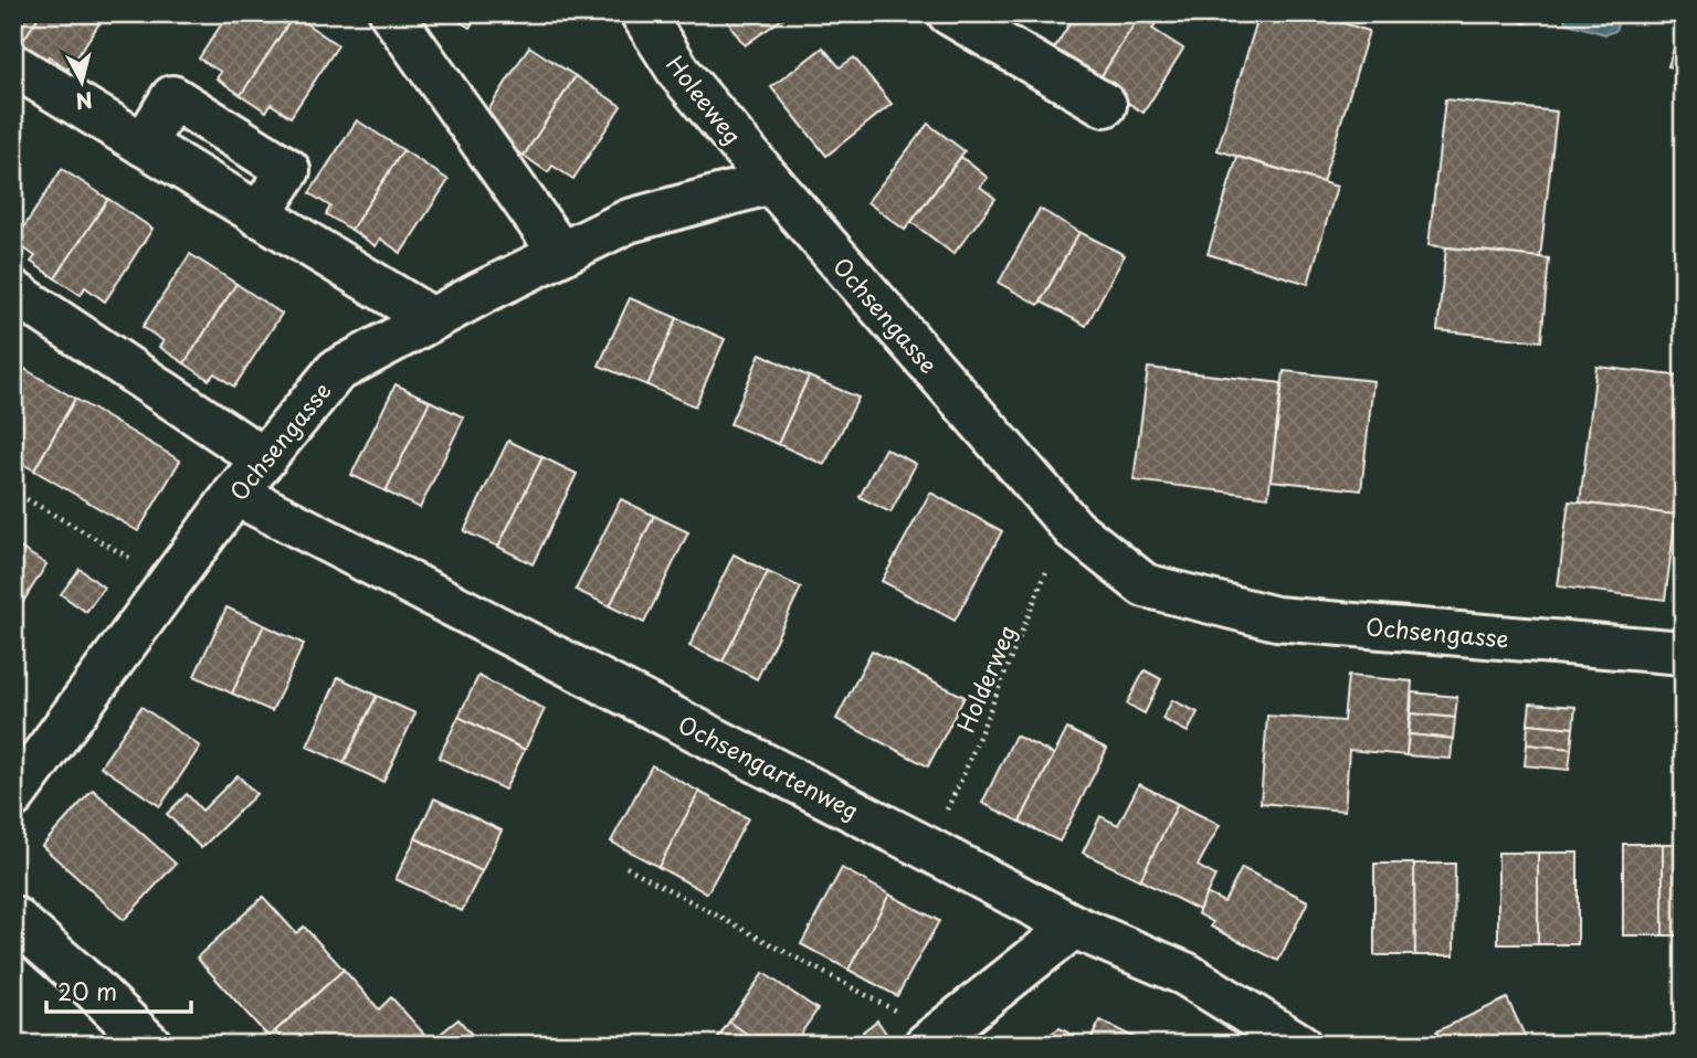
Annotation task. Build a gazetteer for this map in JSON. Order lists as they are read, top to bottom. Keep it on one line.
{"streets":{"street":["Holeeweg","Ochsengasse","Ochsengartenweg"],"path":["Holderweg"]},"crossings":[["Holeeweg","Ochsengasse"],["Ochsengasse","Ochsengartenweg"]],"scale_bar":"20 m","north":"bottom"}
